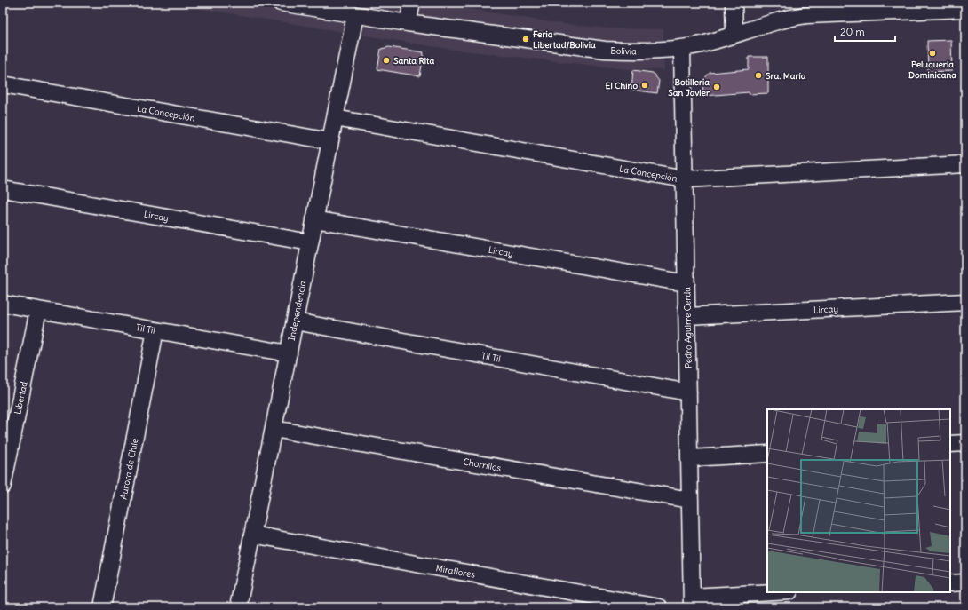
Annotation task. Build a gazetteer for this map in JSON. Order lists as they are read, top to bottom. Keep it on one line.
{"streets":{"street":["Bolivia","La Concepción","Lircay","Independencia","Pedro Aguirre Cerda","Til Til","Libertad","Chorrillos","Aurora de Chile","Miraflores"]},"crossings":[["Bolivia","Independencia"],["Bolivia","Pedro Aguirre Cerda"],["La Concepción","Independencia"],["La Concepción","Pedro Aguirre Cerda"],["Lircay","Independencia"],["Lircay","Pedro Aguirre Cerda"],["Independencia","Til Til"],["Independencia","Chorrillos"],["Independencia","Miraflores"],["Pedro Aguirre Cerda","Til Til"],["Pedro Aguirre Cerda","Chorrillos"],["Til Til","Libertad"],["Til Til","Aurora de Chile"]],"places":["Feria Libertad/Bolivia","Peluquería Dominicana","Santa Rita","Sra. María","El Chino","Botilleria San Javier"],"scale_bar":"20 m"}
